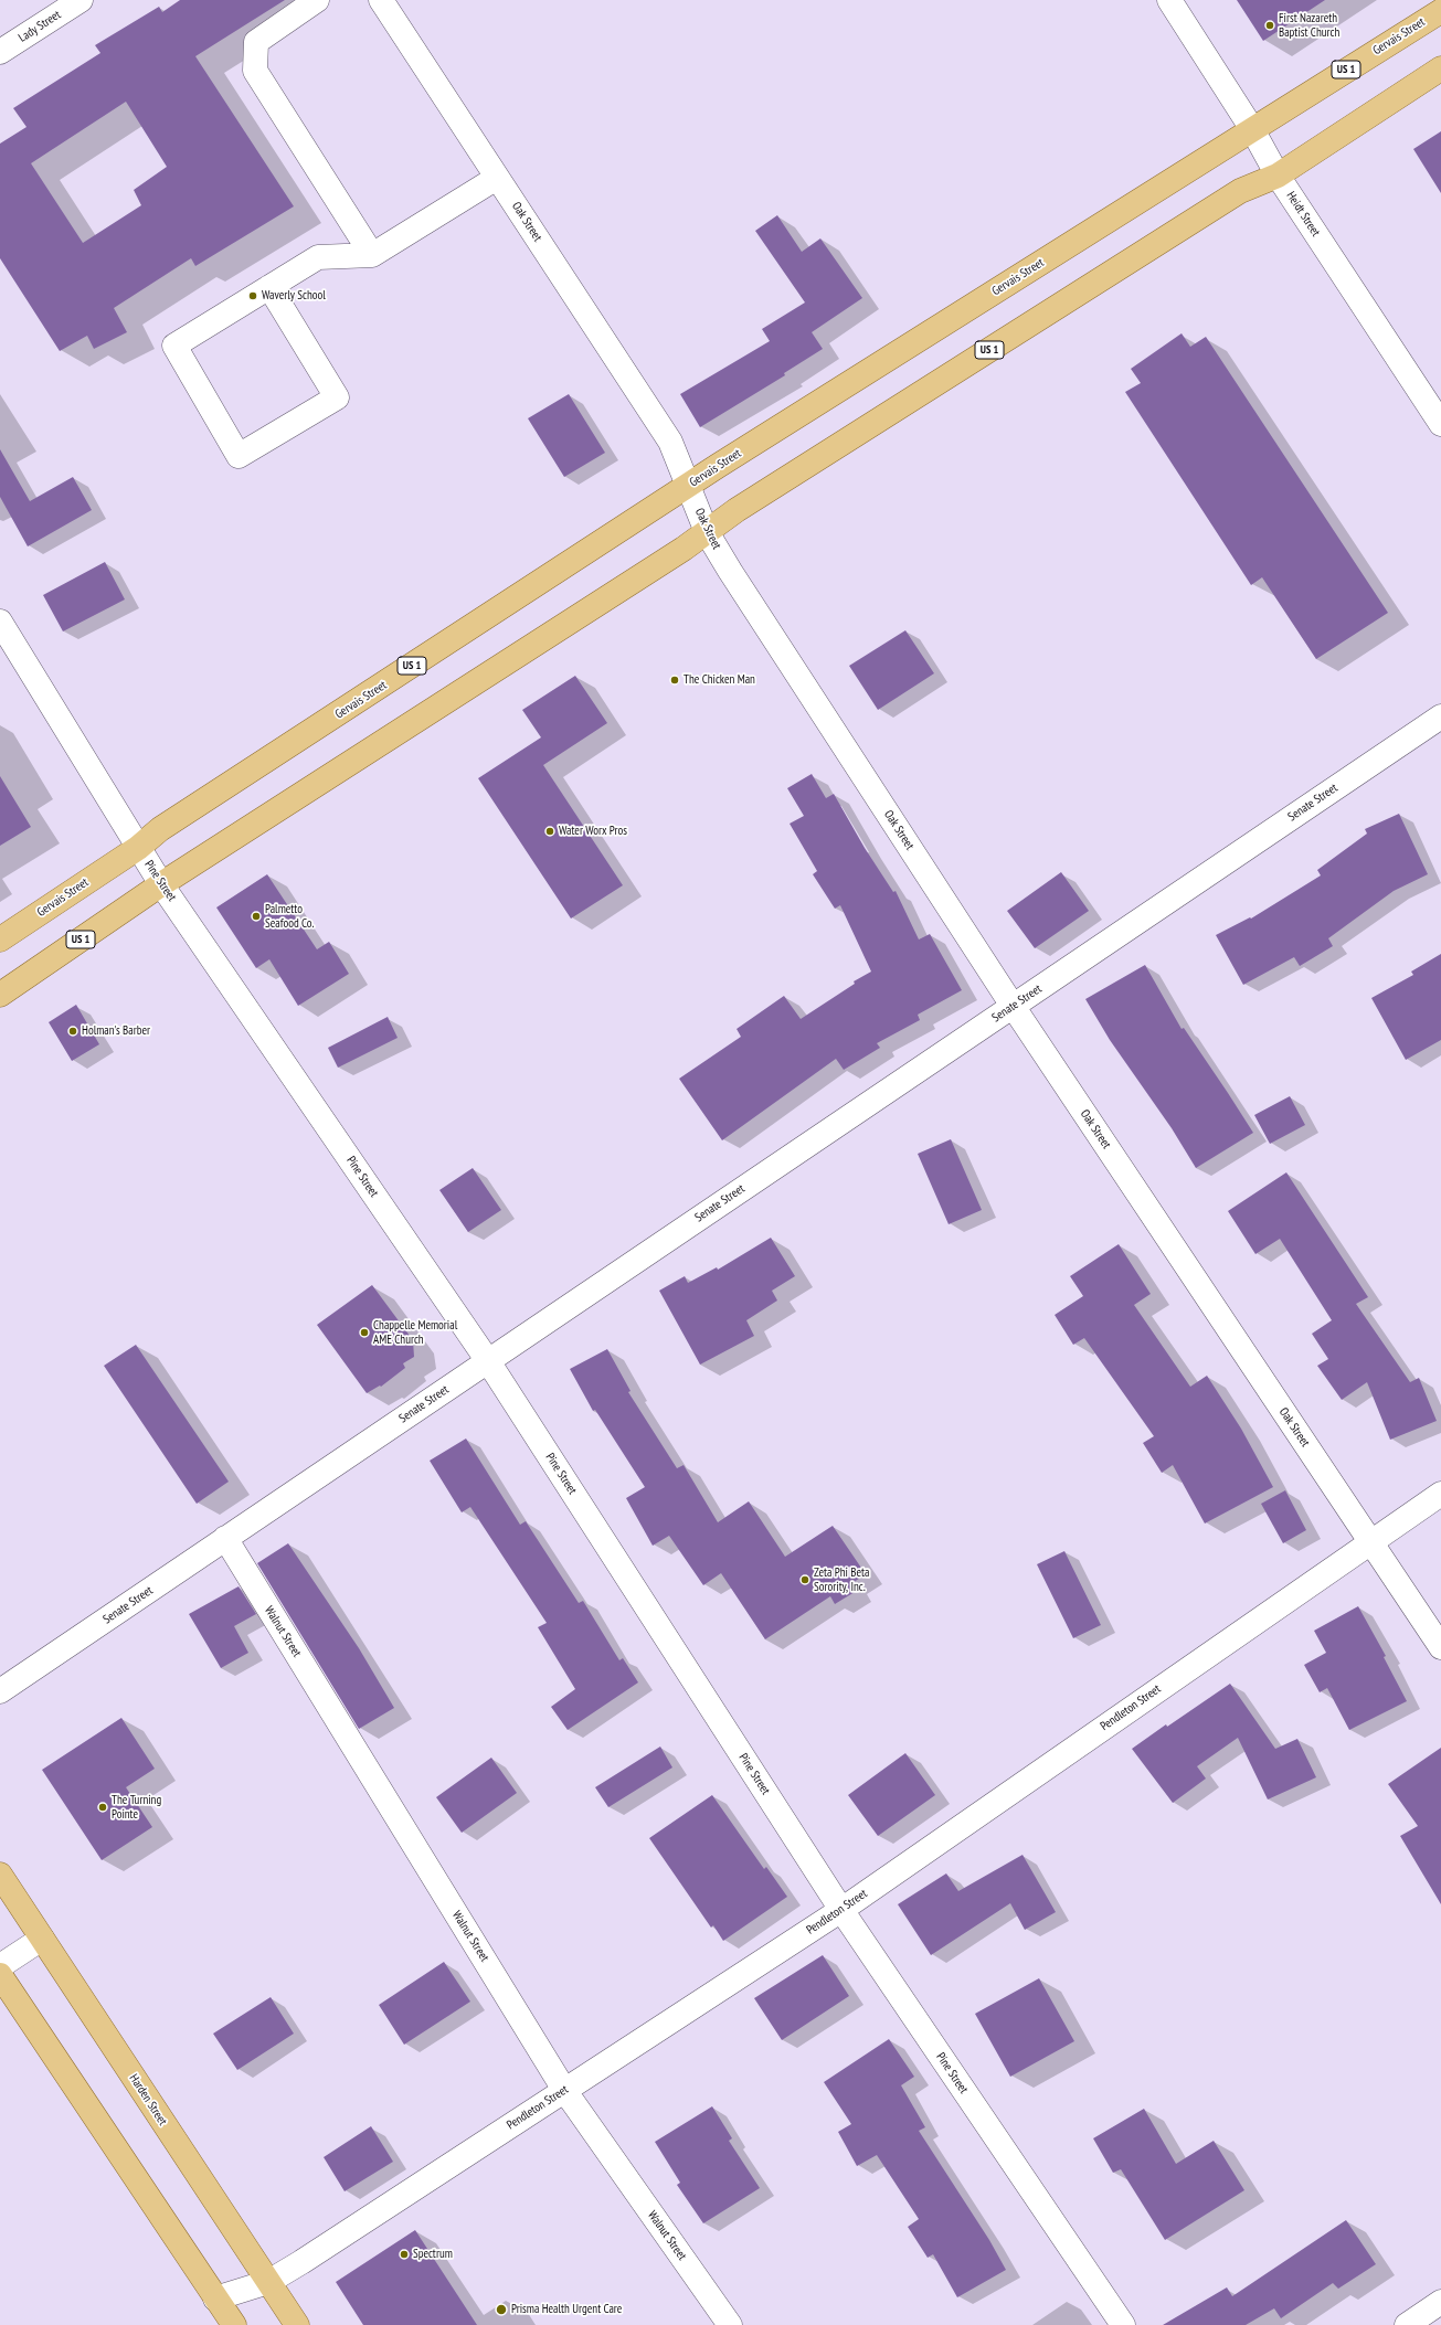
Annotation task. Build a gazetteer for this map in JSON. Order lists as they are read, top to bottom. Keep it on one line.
{"streets":{"main road":["Gervais Street","US 1","Harden Street"],"street":["Lady Street","Heidt Street","Oak Street","Senate Street","Pine Street","Walnut Street","Pendleton Street"]},"crossings":[["Gervais Street","Heidt Street"],["Gervais Street","Oak Street"],["Gervais Street","Pine Street"],["US 1","Heidt Street"],["US 1","Oak Street"],["US 1","Pine Street"],["Oak Street","Senate Street"],["Oak Street","Pendleton Street"],["Senate Street","Pine Street"],["Senate Street","Walnut Street"],["Pine Street","Pendleton Street"],["Walnut Street","Pendleton Street"],["Pendleton Street","Harden Street"]],"places":["First Nazareth Baptist Church","Waverly School","The Chicken Man","Water Worx Pros","Palmetto Seafood Co.","Holman's Barber","Chappelle Memorial AME Church","Zeta Phi Beta Sorority, Inc.","The Turning Pointe","Spectrum","Prisma Health Urgent Care"]}
